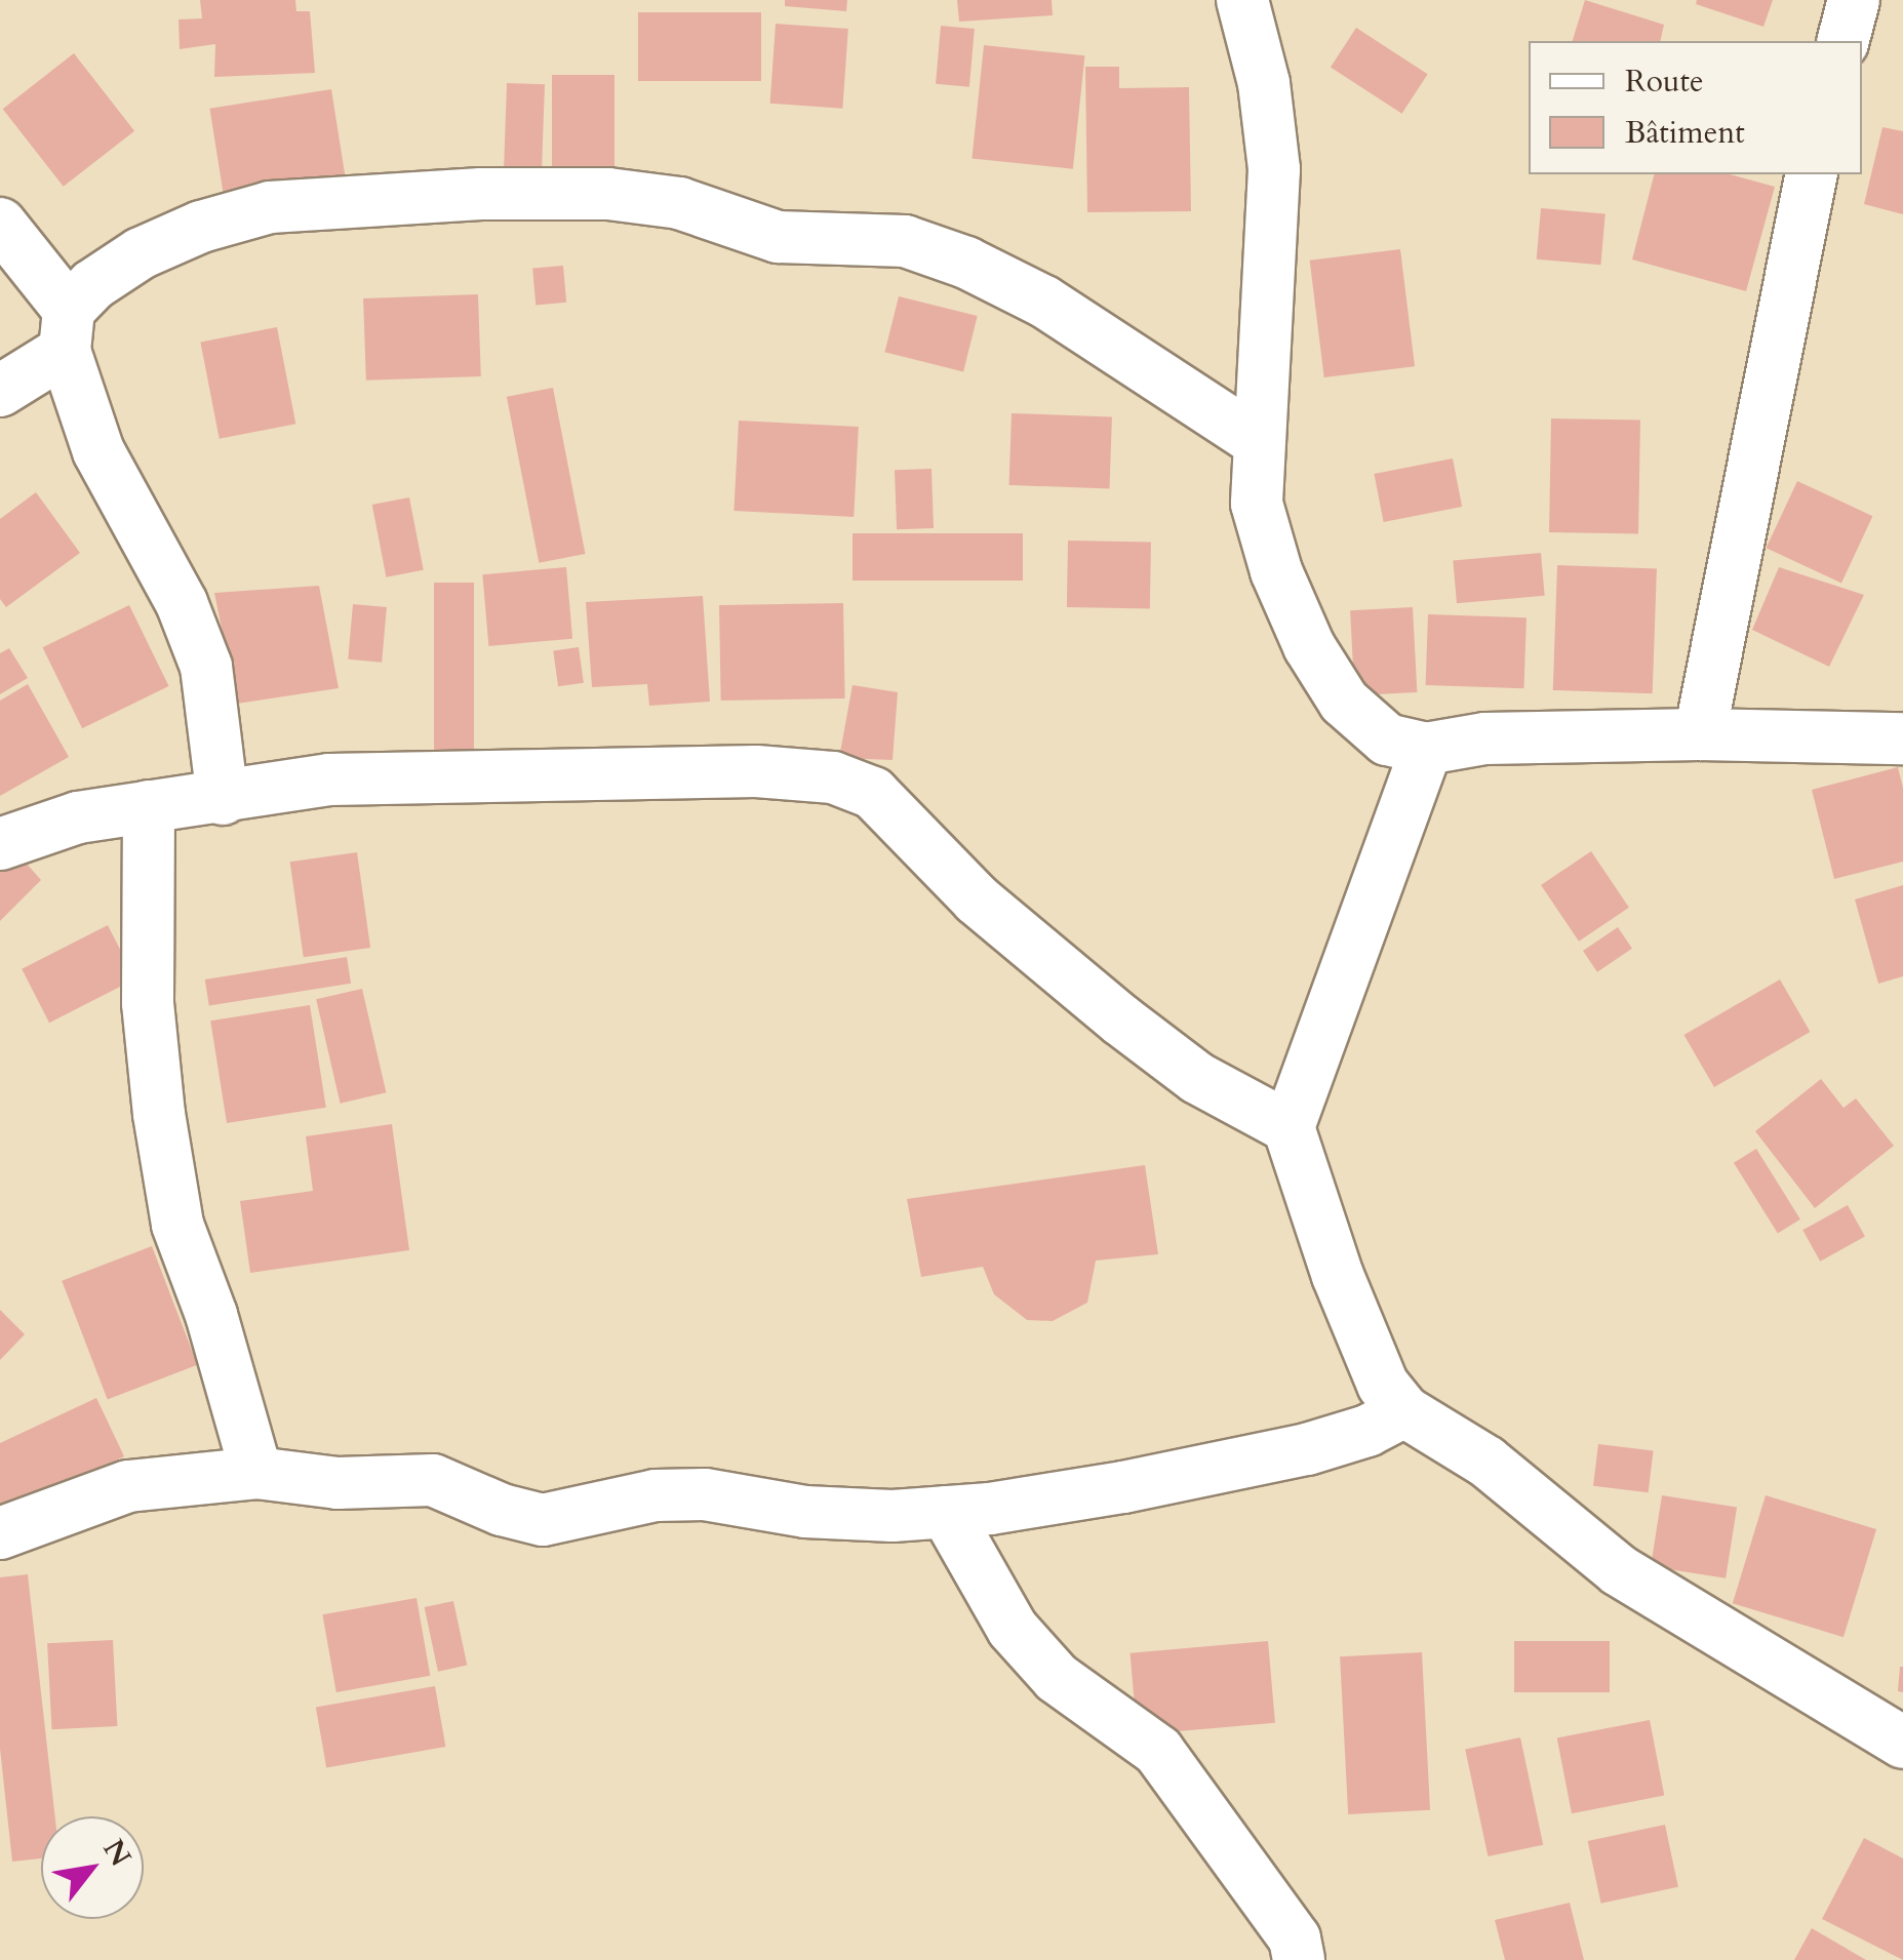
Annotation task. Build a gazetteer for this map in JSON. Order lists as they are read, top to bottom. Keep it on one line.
{"legend":["Route","Bâtiment"],"north":"top right"}
